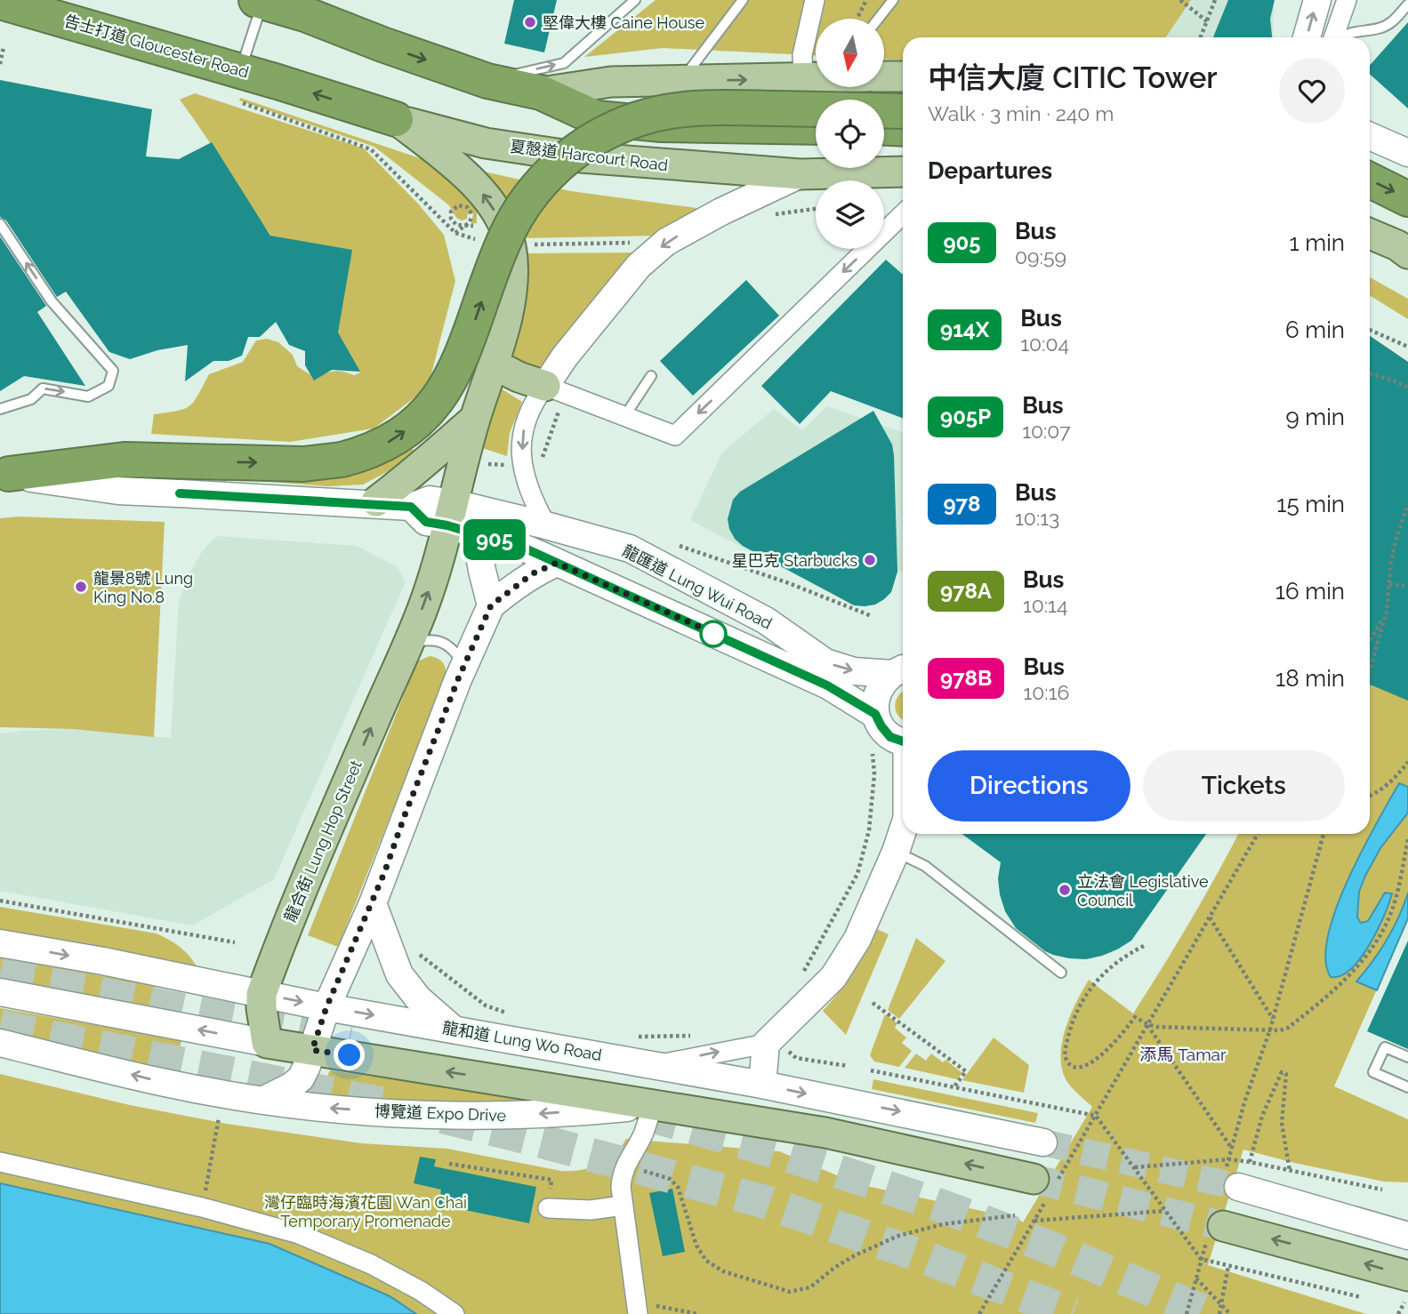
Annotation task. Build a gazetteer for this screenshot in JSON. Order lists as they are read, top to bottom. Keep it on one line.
{"streets":{"highway":["告士打道 Gloucester Road","夏慤道 Harcourt Road"],"main road":["龍匯道 Lung Wui Road","龍合街 Lung Hop Street","龍和道 Lung Wo Road","博覽道 Expo Drive"]},"crossings":[["告士打道 Gloucester Road","夏慤道 Harcourt Road"],["夏慤道 Harcourt Road","龍合街 Lung Hop Street"],["龍匯道 Lung Wui Road","龍合街 Lung Hop Street"],["龍合街 Lung Hop Street","龍和道 Lung Wo Road"]],"districts":["添馬 Tamar"],"parks":["灣仔臨時海濱花園 Wan Chai Temporary Promenade"],"places":["堅偉大樓 Caine House","星巴克 Starbucks","龍景8號 Lung King No.8","立法會 Legislative Council"],"lines":["bus line 905"],"north":"bottom","page":{"on_map":"905","heading":[["中信大廈 CITIC Tower","Walk · 3 min · 240 m"],"Departures"],"list":[{"mark":"905","name":"Bus","note":"09:59","value":"1 min"},{"mark":"914X","name":"Bus","note":"10:04","value":"6 min"},{"mark":"905P","name":"Bus","note":"10:07","value":"9 min"},{"mark":"978","name":"Bus","note":"10:13","value":"15 min"},{"mark":"978A","name":"Bus","note":"10:14","value":"16 min"},{"mark":"978B","name":"Bus","note":"10:16","value":"18 min"}],"buttons":["Directions","Tickets"]}}
